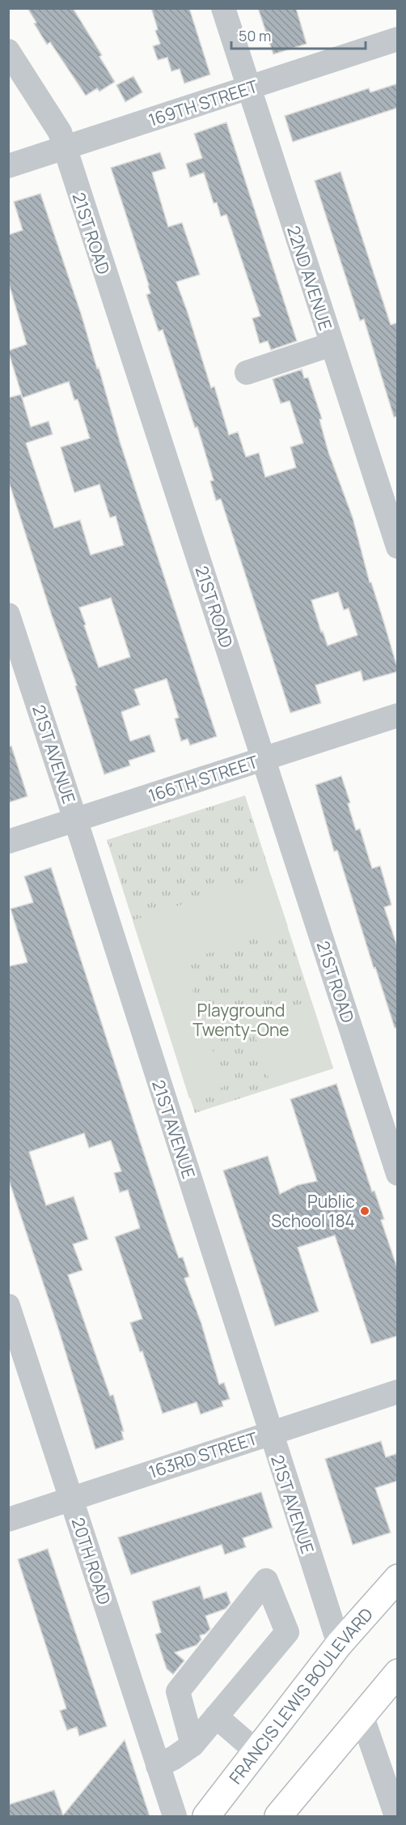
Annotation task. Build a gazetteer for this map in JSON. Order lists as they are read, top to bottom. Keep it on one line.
{"streets":{"main road":["FRANCIS LEWIS BOULEVARD"],"street":["169TH STREET","21ST ROAD","22ND AVENUE","21ST AVENUE","166TH STREET","163RD STREET","20TH ROAD"]},"crossings":[["169TH STREET","21ST ROAD"],["169TH STREET","22ND AVENUE"],["21ST ROAD","166TH STREET"],["21ST AVENUE","166TH STREET"],["21ST AVENUE","163RD STREET"],["21ST AVENUE","FRANCIS LEWIS BOULEVARD"],["163RD STREET","20TH ROAD"]],"parks":["Playground Twenty-One"],"places":["Public School 184"],"scale_bar":"50 m"}
